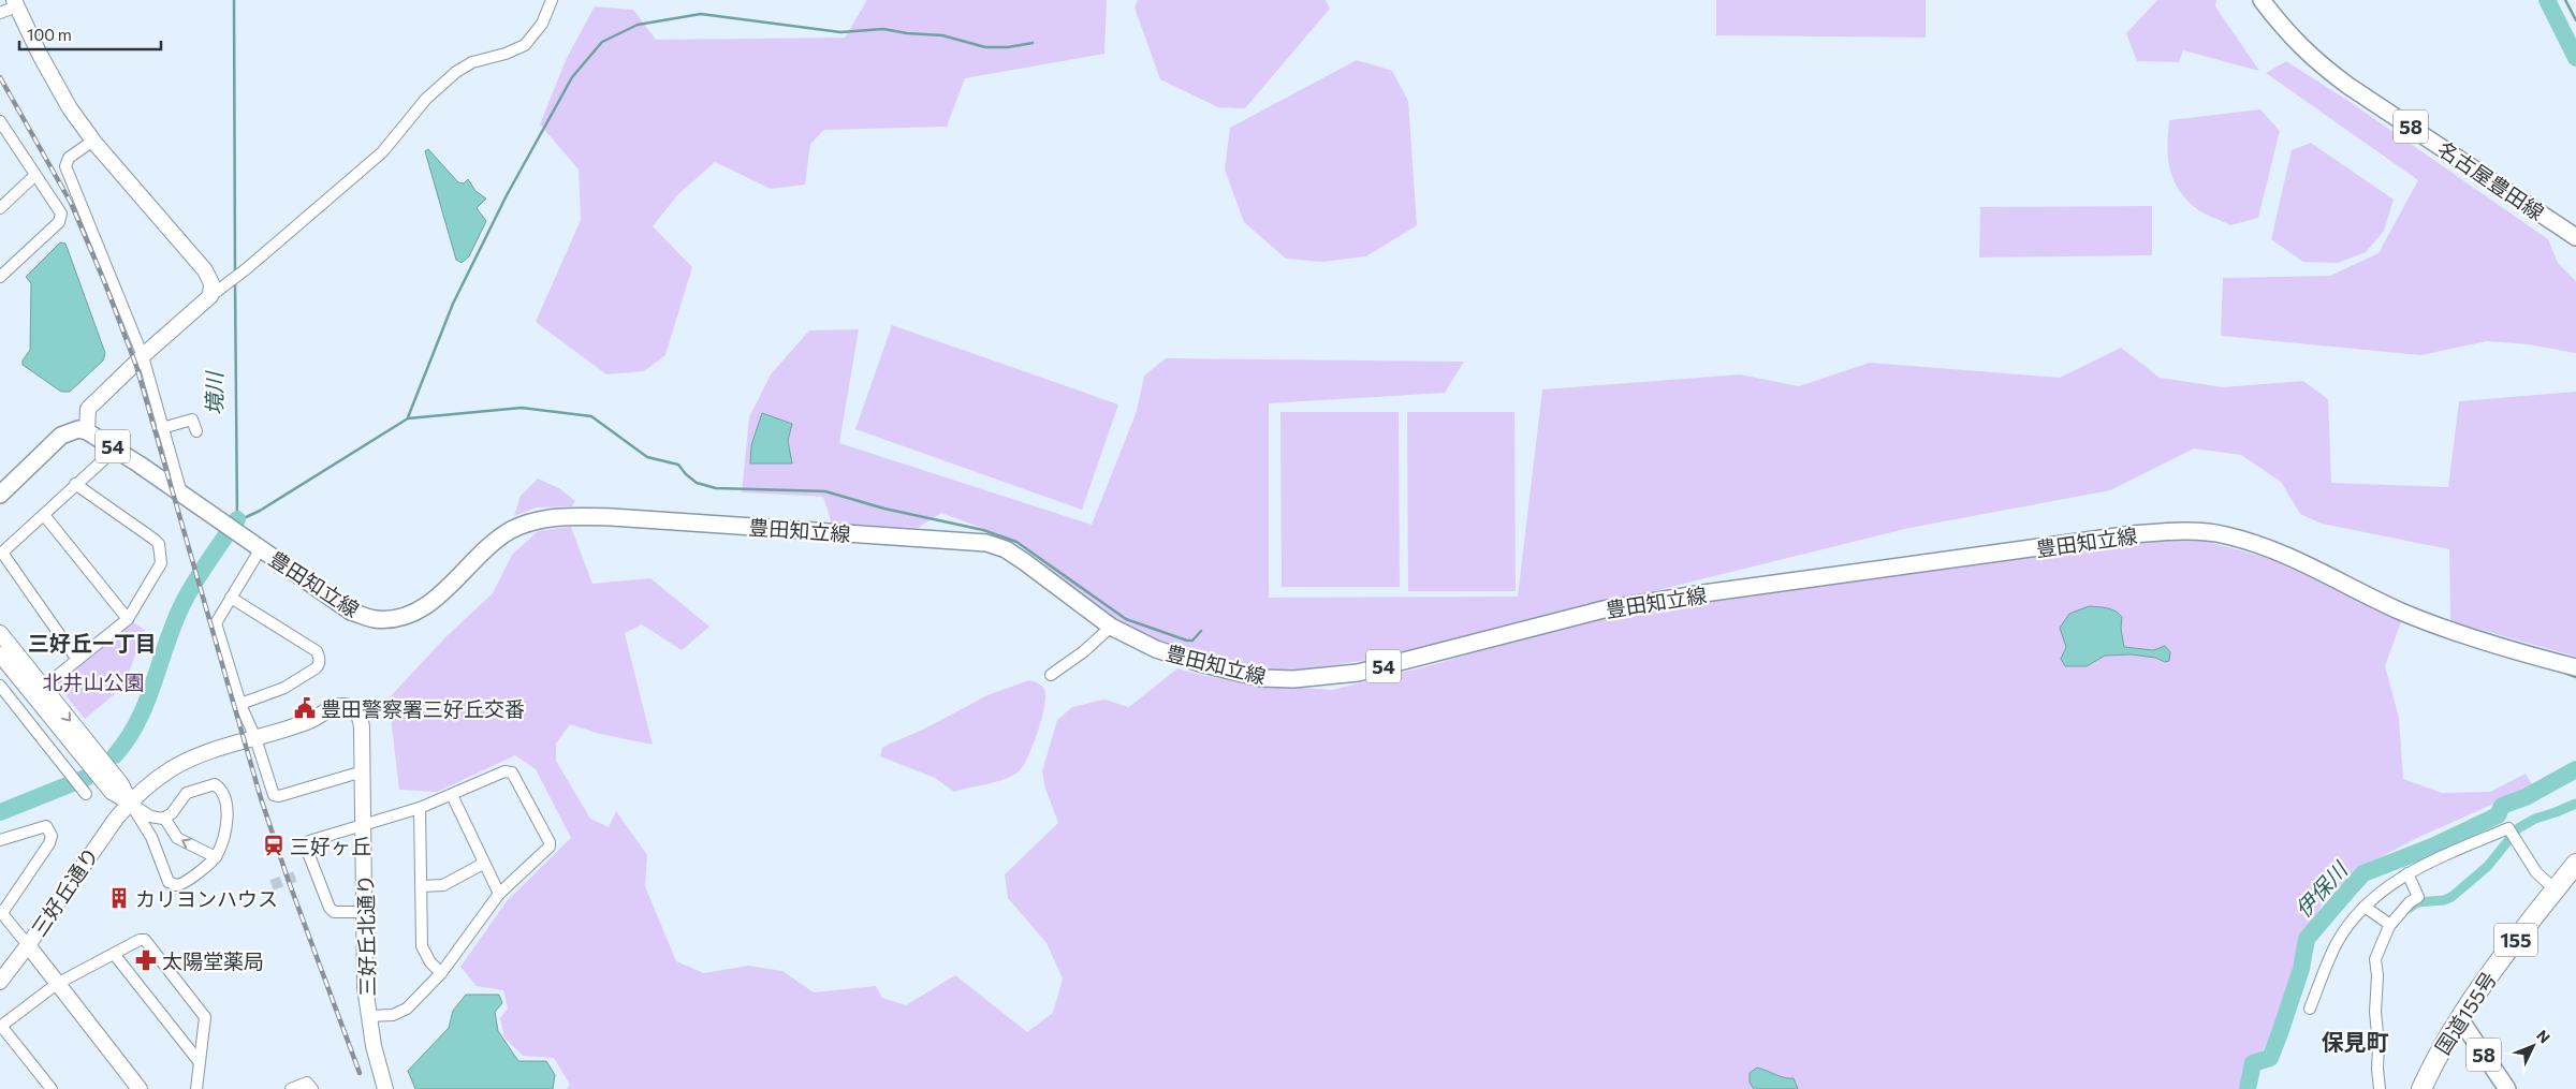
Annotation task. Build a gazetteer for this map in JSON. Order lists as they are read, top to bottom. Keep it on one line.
{"streets":{"highway":["155","国道155号"],"main road":["58","名古屋豊田線","54","豊田知立線"],"street":["三好丘通り","三好丘北通り"]},"crossings":[["58","国道155号"],["54","豊田知立線"],["三好丘通り","三好丘北通り"]],"districts":["三好丘一丁目","保見町"],"water":["境川","伊保川"],"parks":["北井山公園"],"places":{"public building":["豊田警察署三好丘交番"],"station":["三好ヶ丘"],"building":["カリヨンハウス"],"pharmacy":["太陽堂薬局"]},"scale_bar":"100 m","north":"top right"}
